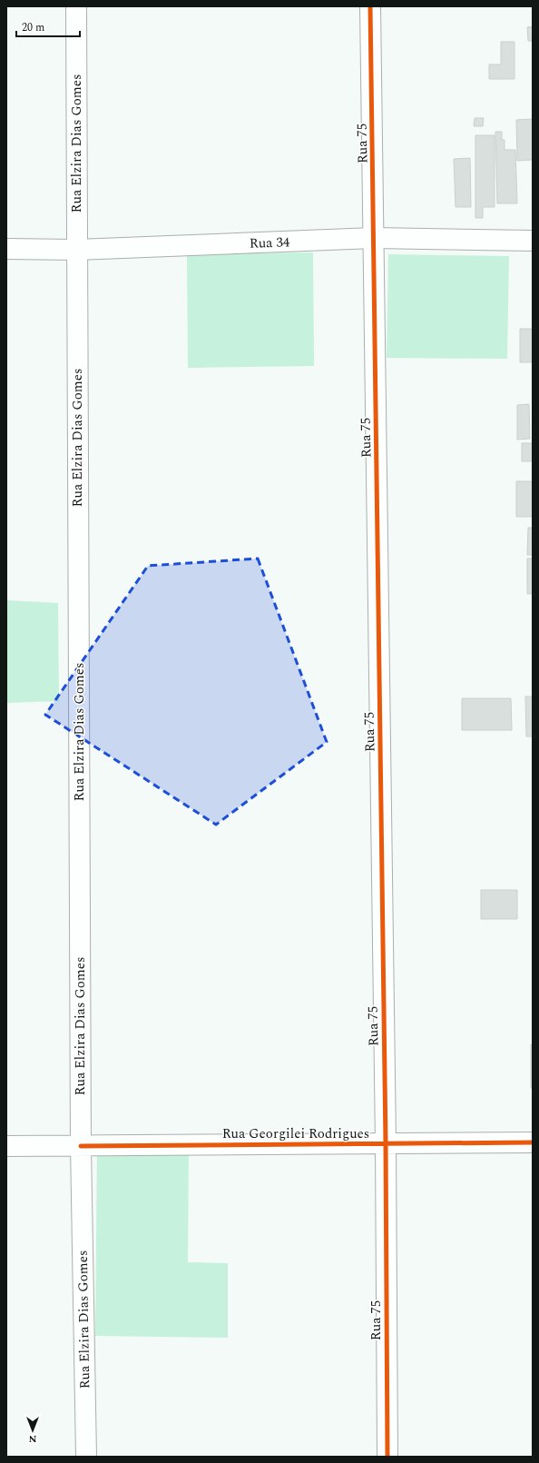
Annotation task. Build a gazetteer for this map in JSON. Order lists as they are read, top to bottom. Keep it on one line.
{"streets":{"street":["Rua Elzira Dias Gomes","Rua 75","Rua 34","Rua Georgilei Rodrigues"]},"crossings":[["Rua Elzira Dias Gomes","Rua 34"],["Rua Elzira Dias Gomes","Rua Georgilei Rodrigues"],["Rua 75","Rua 34"],["Rua 75","Rua Georgilei Rodrigues"]],"scale_bar":"20 m","north":"bottom"}
